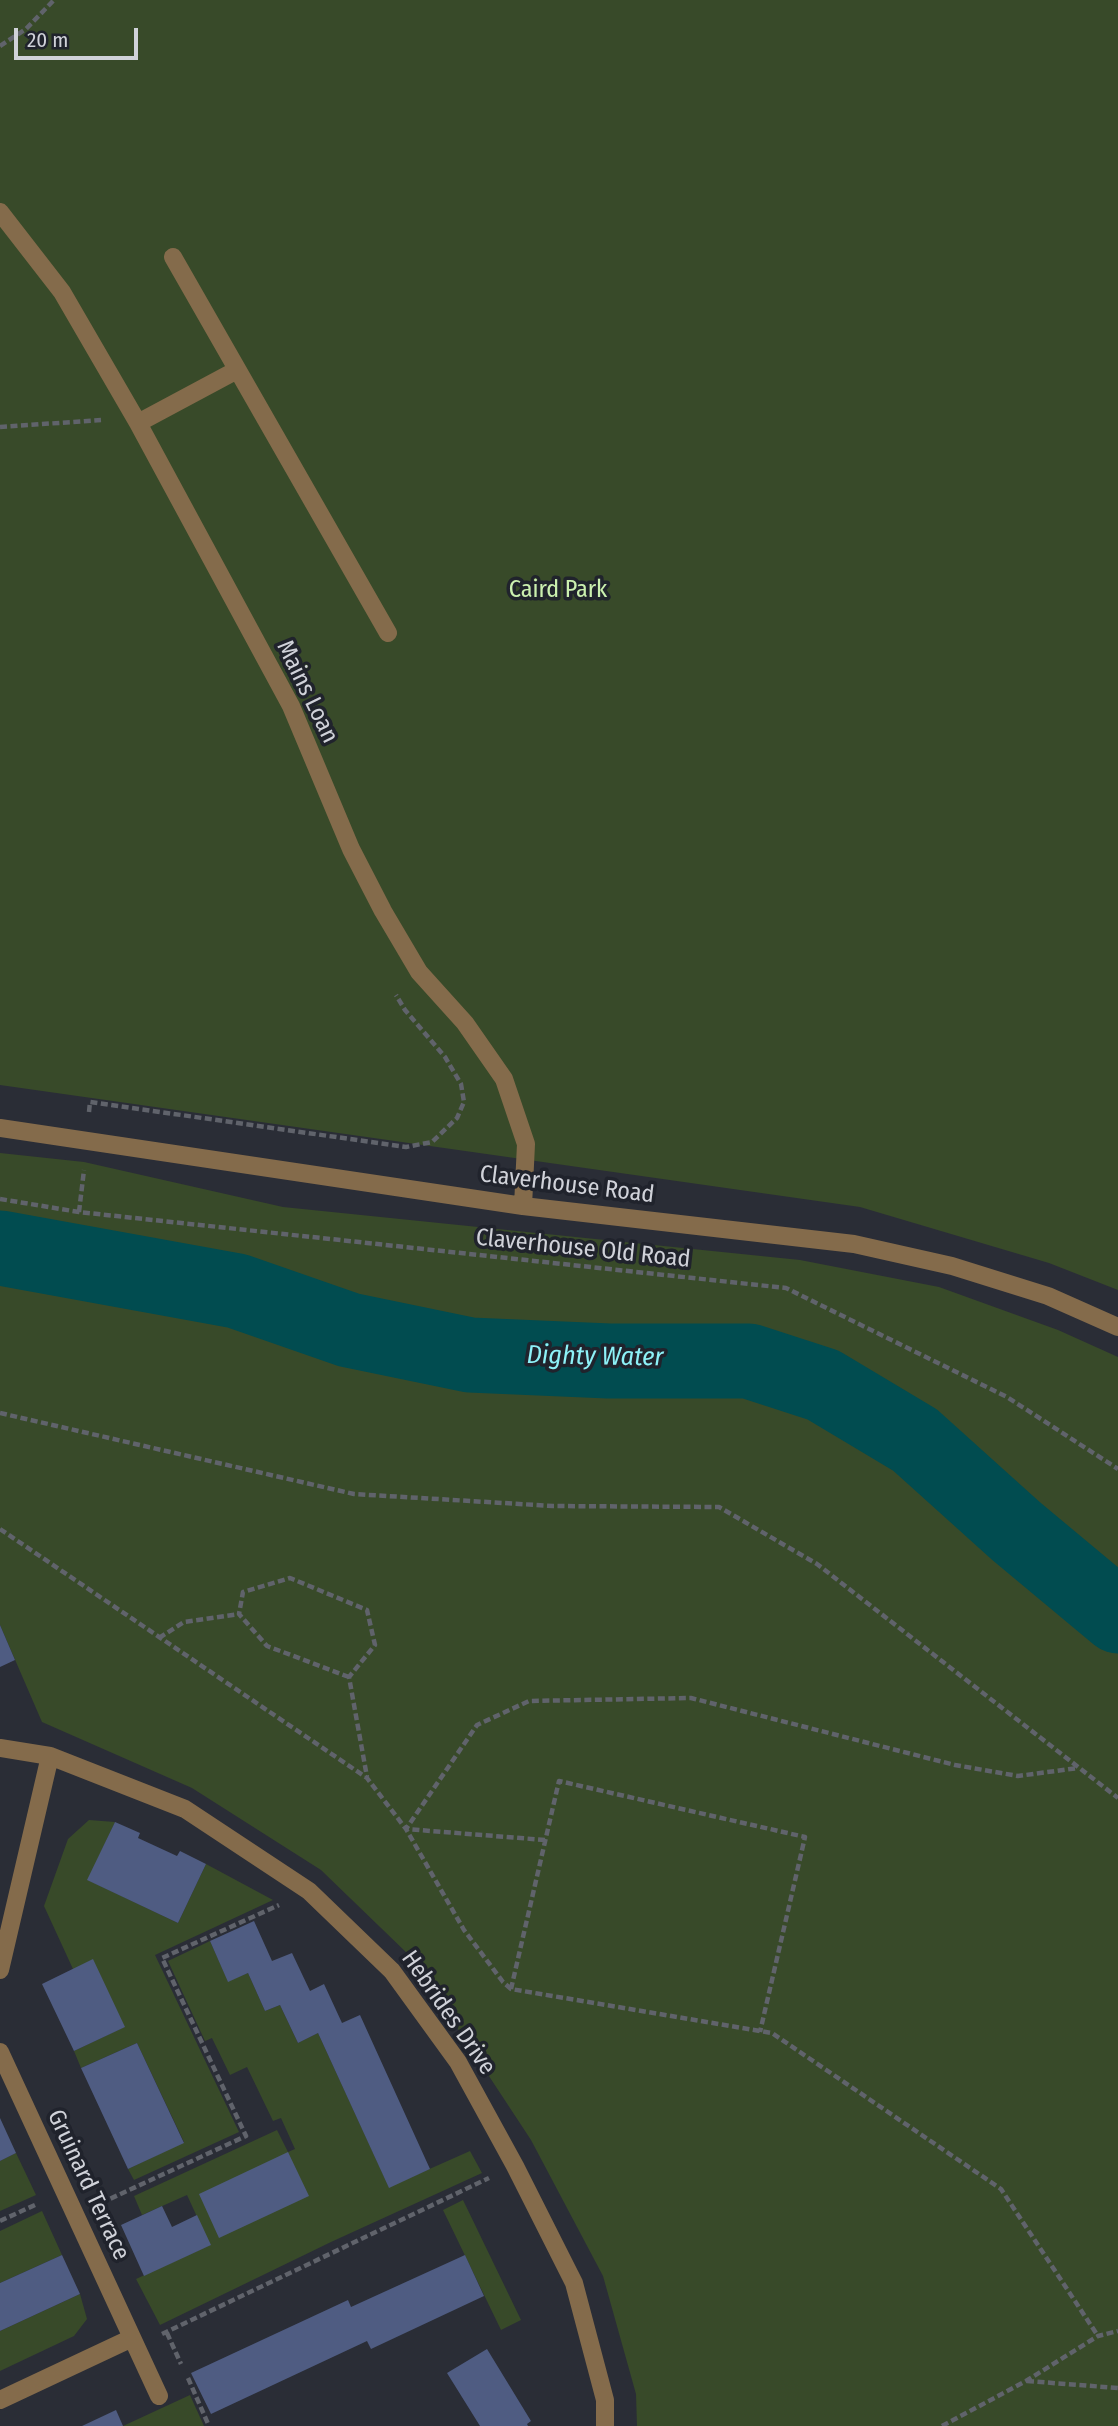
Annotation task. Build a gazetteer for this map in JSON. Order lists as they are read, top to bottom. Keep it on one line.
{"streets":{"street":["Mains Loan","Claverhouse Road","Hebrides Drive","Gruinard Terrace"],"path":["Claverhouse Old Road"]},"crossings":[["Mains Loan","Claverhouse Road"]],"water":["Dighty Water"],"parks":["Caird Park"],"scale_bar":"20 m"}
